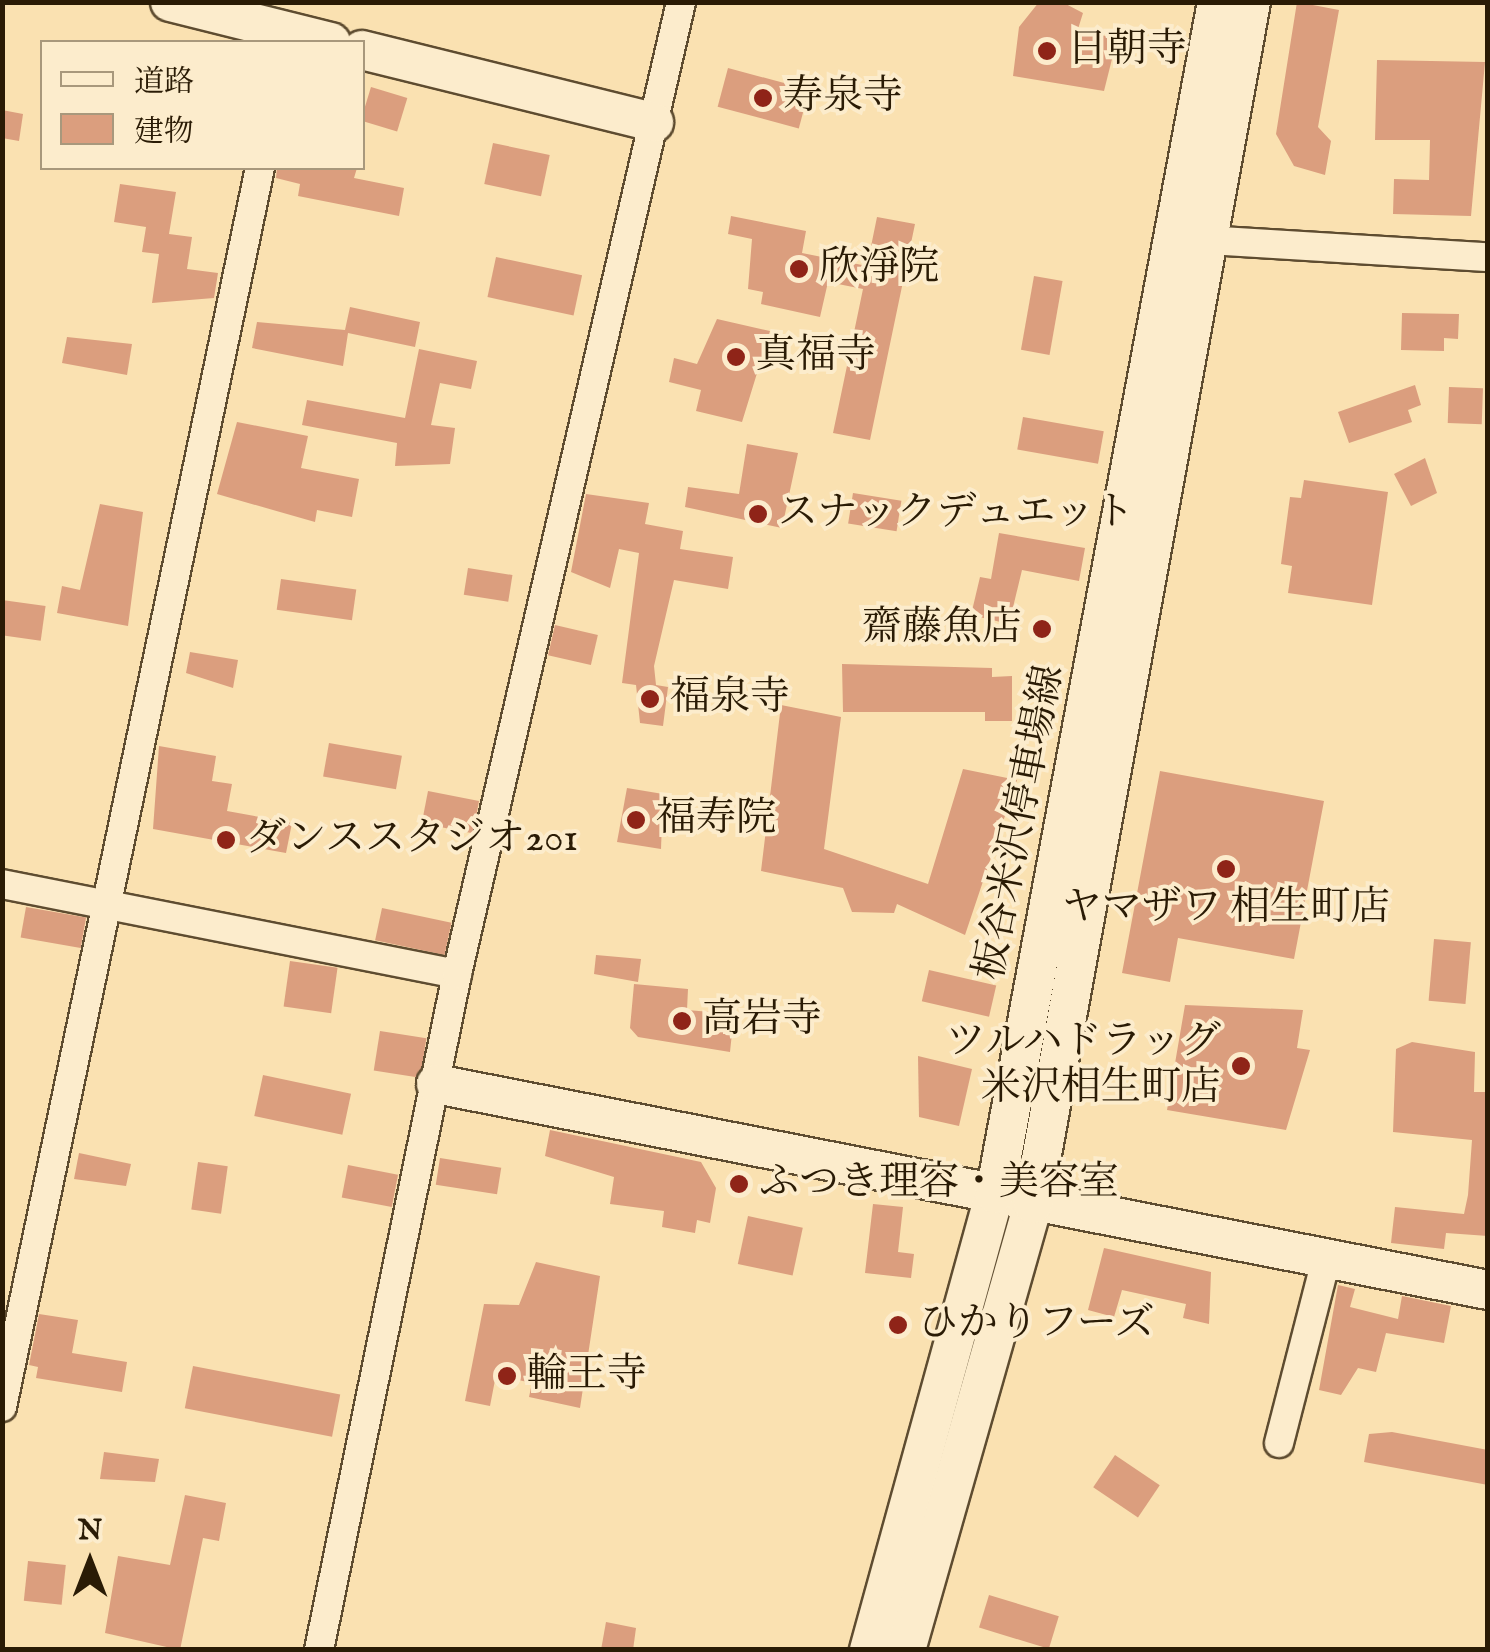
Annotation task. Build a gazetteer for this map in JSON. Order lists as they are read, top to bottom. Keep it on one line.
{"streets":{"main road":["板谷米沢停車場線"]},"places":["日朝寺","寿泉寺","欣淨院","真福寺","スナックデュエット","齋藤魚店","福泉寺","福寿院","ダンススタジオ201","ヤマザワ 相生町店","高岩寺","ツルハドラッグ 米沢相生町店","ふつき理容・美容室","ひかりフーズ","輪王寺"],"legend":["道路","建物"],"north":"top"}
